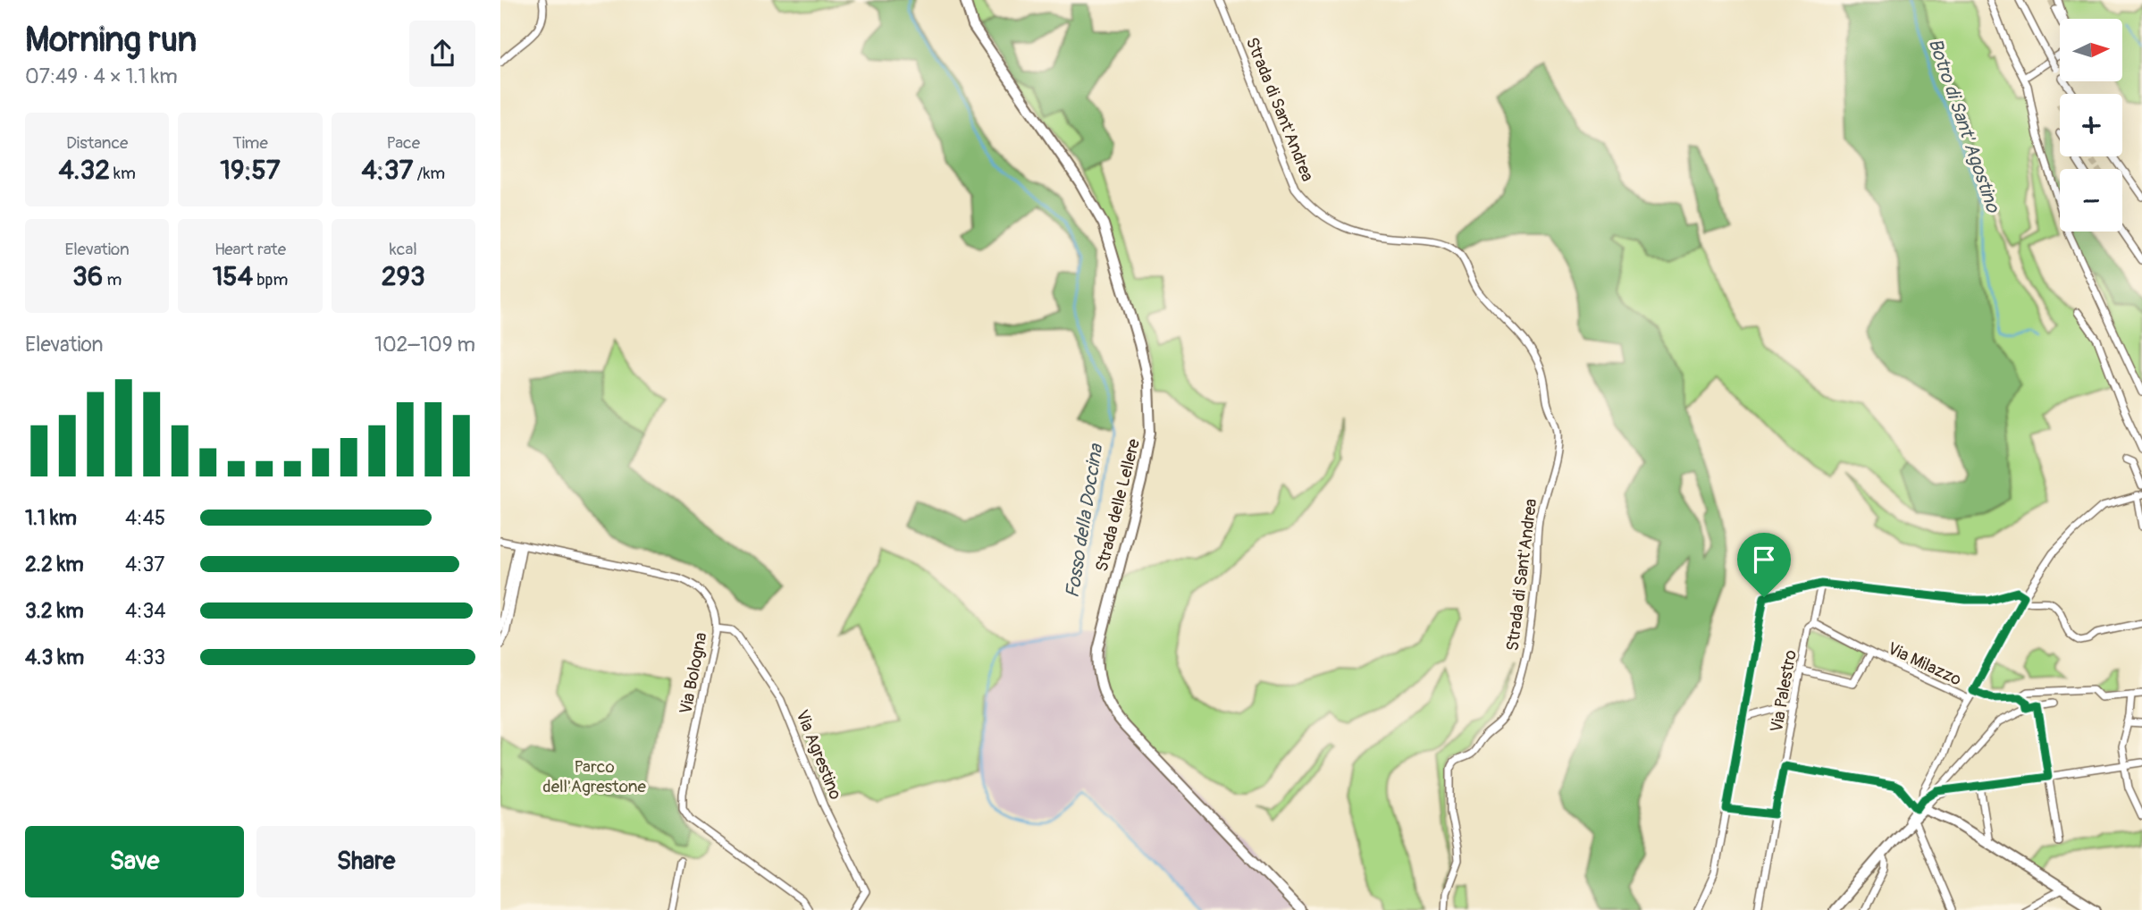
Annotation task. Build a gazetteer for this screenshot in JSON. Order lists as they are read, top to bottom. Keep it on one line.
{"streets":{"street":["Strada di Sant'Andrea","Strada delle Lellere","Via Milazzo","Via Bologna","Via Palestro","Via Agrestino"]},"crossings":[["Via Milazzo","Via Palestro"],["Via Bologna","Via Agrestino"]],"water":["Botro di Sant' Agostino","Fosso della Doccina"],"parks":["Parco dell'Agrestone"],"north":"right","page":{"heading":["Morning run","07:49 · 4 × 1.1 km"],"map_buttons":["+","−"],"stats":[["Distance","4.32 km"],["Time","19:57"],["Pace","4:37 /km"],["Elevation","36 m"],["Heart rate","154 bpm"],["kcal","293"]],"chart":["Elevation","102–109 m"],"list":[{"name":"1.1 km","note":"4:45"},{"name":"2.2 km","note":"4:37"},{"name":"3.2 km","note":"4:34"},{"name":"4.3 km","note":"4:33"}],"buttons":["Save","Share"]}}
